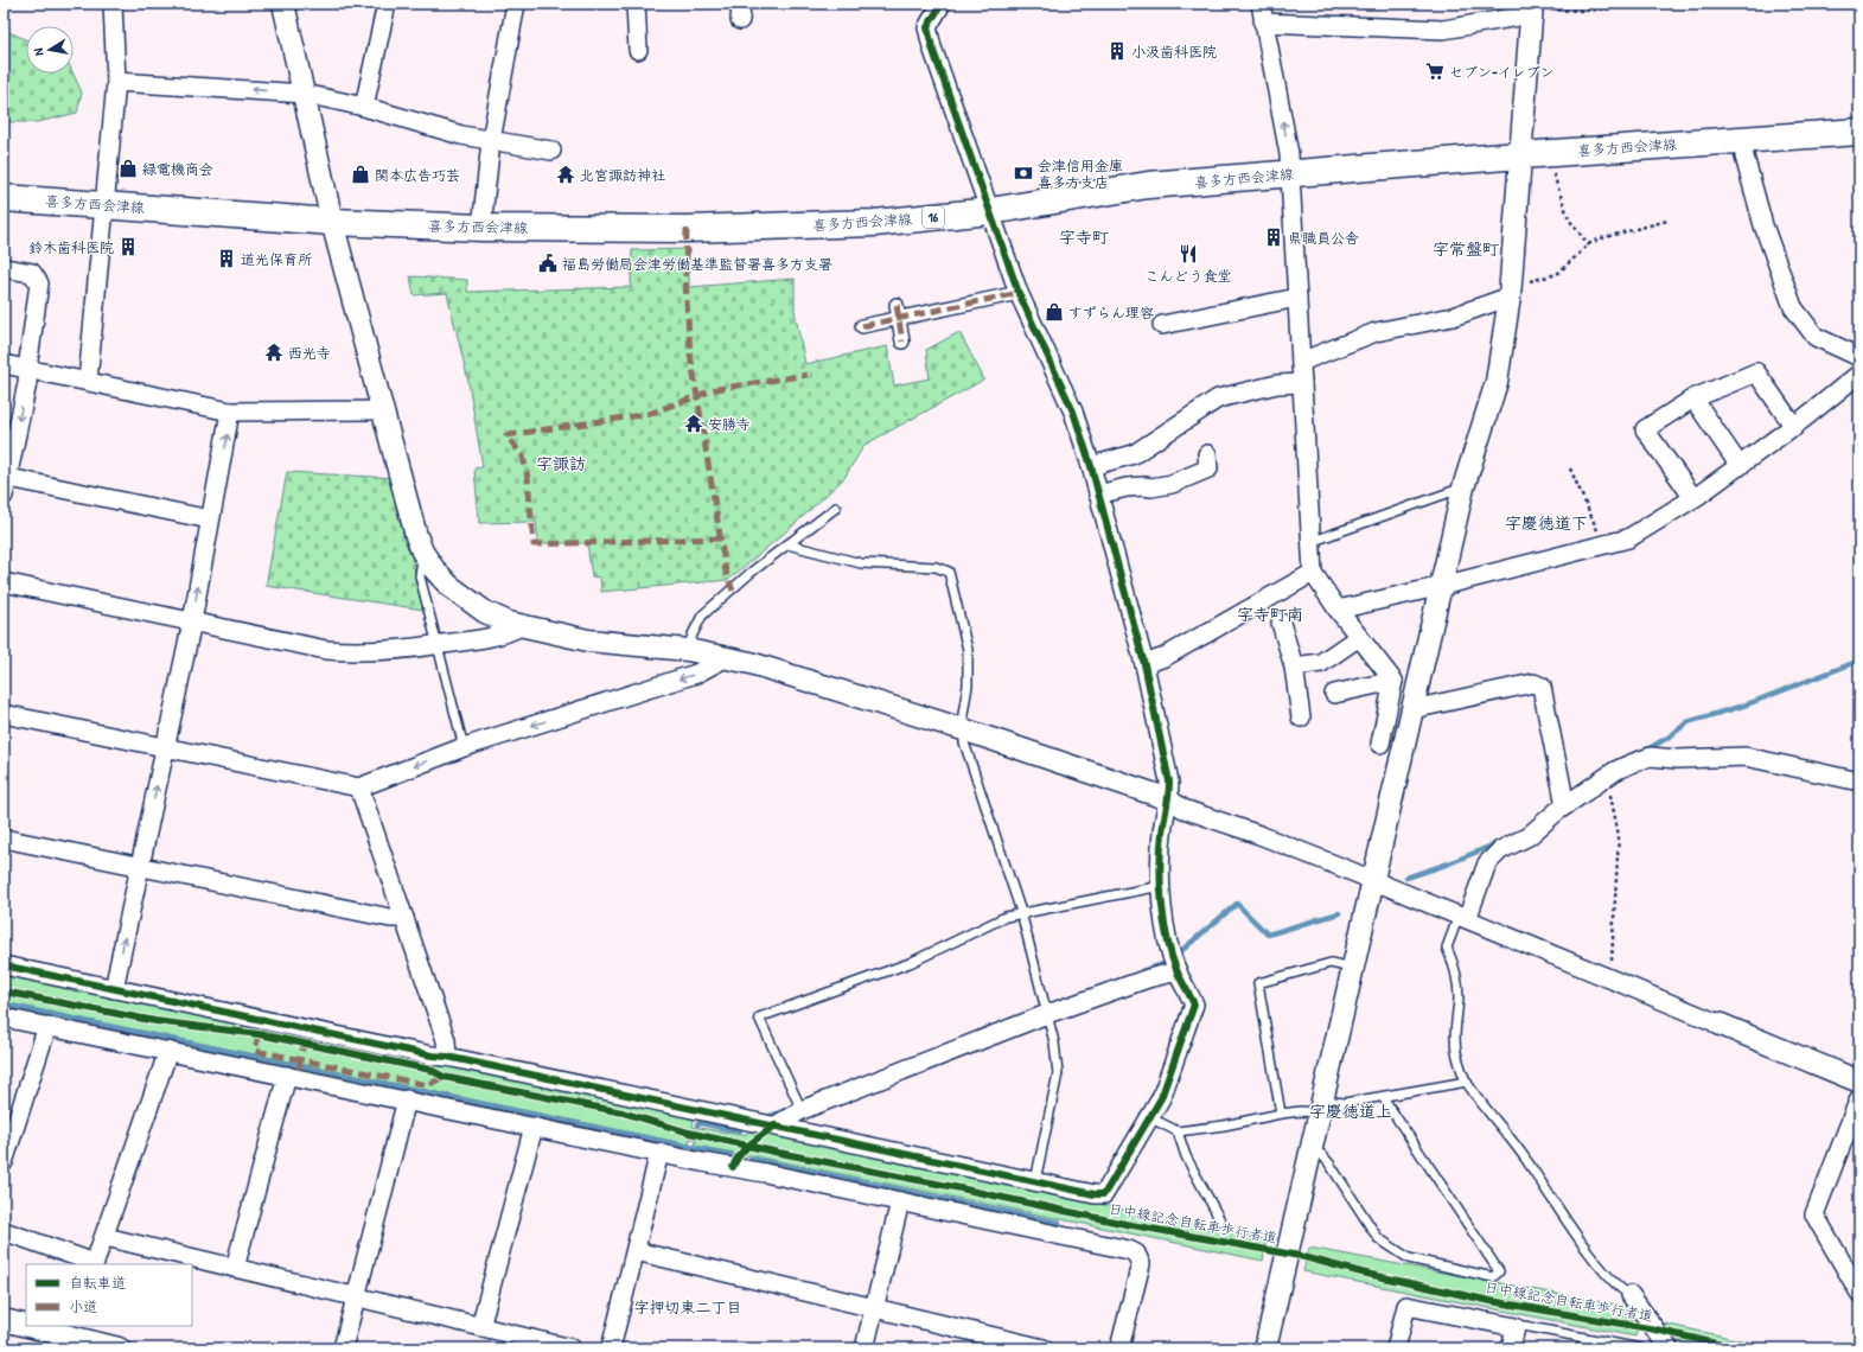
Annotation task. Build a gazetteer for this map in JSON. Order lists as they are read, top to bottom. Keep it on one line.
{"streets":{"main road":["喜多方西会津線","16"],"cycle path":["日中線記念自転車歩行者道"]},"districts":["字寺町","字常盤町","字諏訪","字慶徳道下","字寺町南","字慶徳道上","字押切東二丁目"],"places":{"building":["小汲歯科医院","県職員公舎","鈴木歯科医院","道光保育所"],"supermarket":["セブン-イレブン"],"shop":["緑電機商会","関本広告巧芸","すずらん理容"],"bank":["会津信用金庫 喜多方支店"],"temple":["北宮諏訪神社","西光寺","安勝寺"],"restaurant":["こんどう食堂"],"public building":["福島労働局会津労働基準監督署喜多方支署"]},"legend":["自転車道","小道"],"north":"left"}
